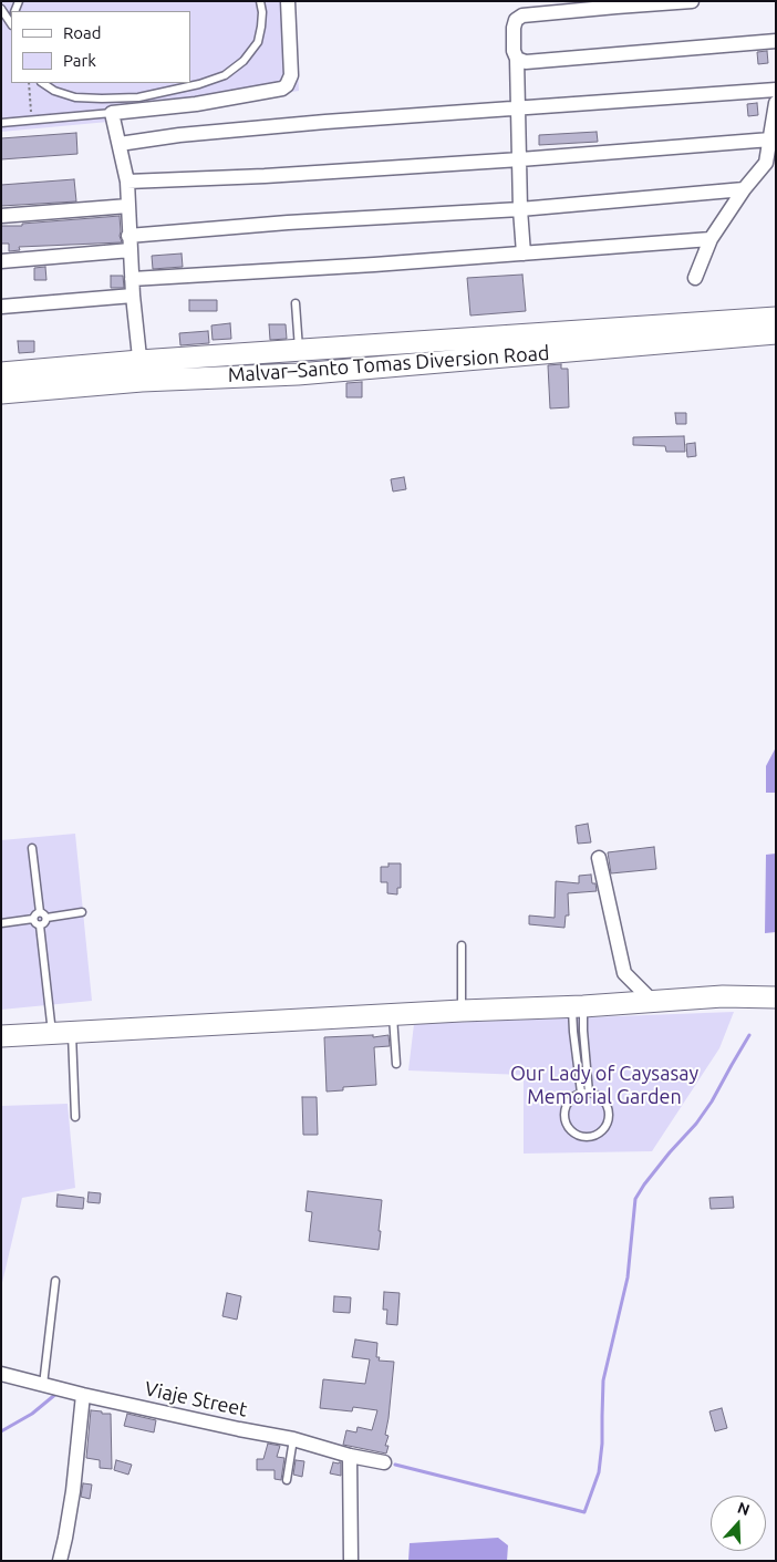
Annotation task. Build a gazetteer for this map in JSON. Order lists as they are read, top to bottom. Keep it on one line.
{"streets":{"street":["Malvar–Santo Tomas Diversion Road","Viaje Street"]},"parks":["Our Lady of Caysasay Memorial Garden"],"legend":["Road","Park"],"north":"top"}
